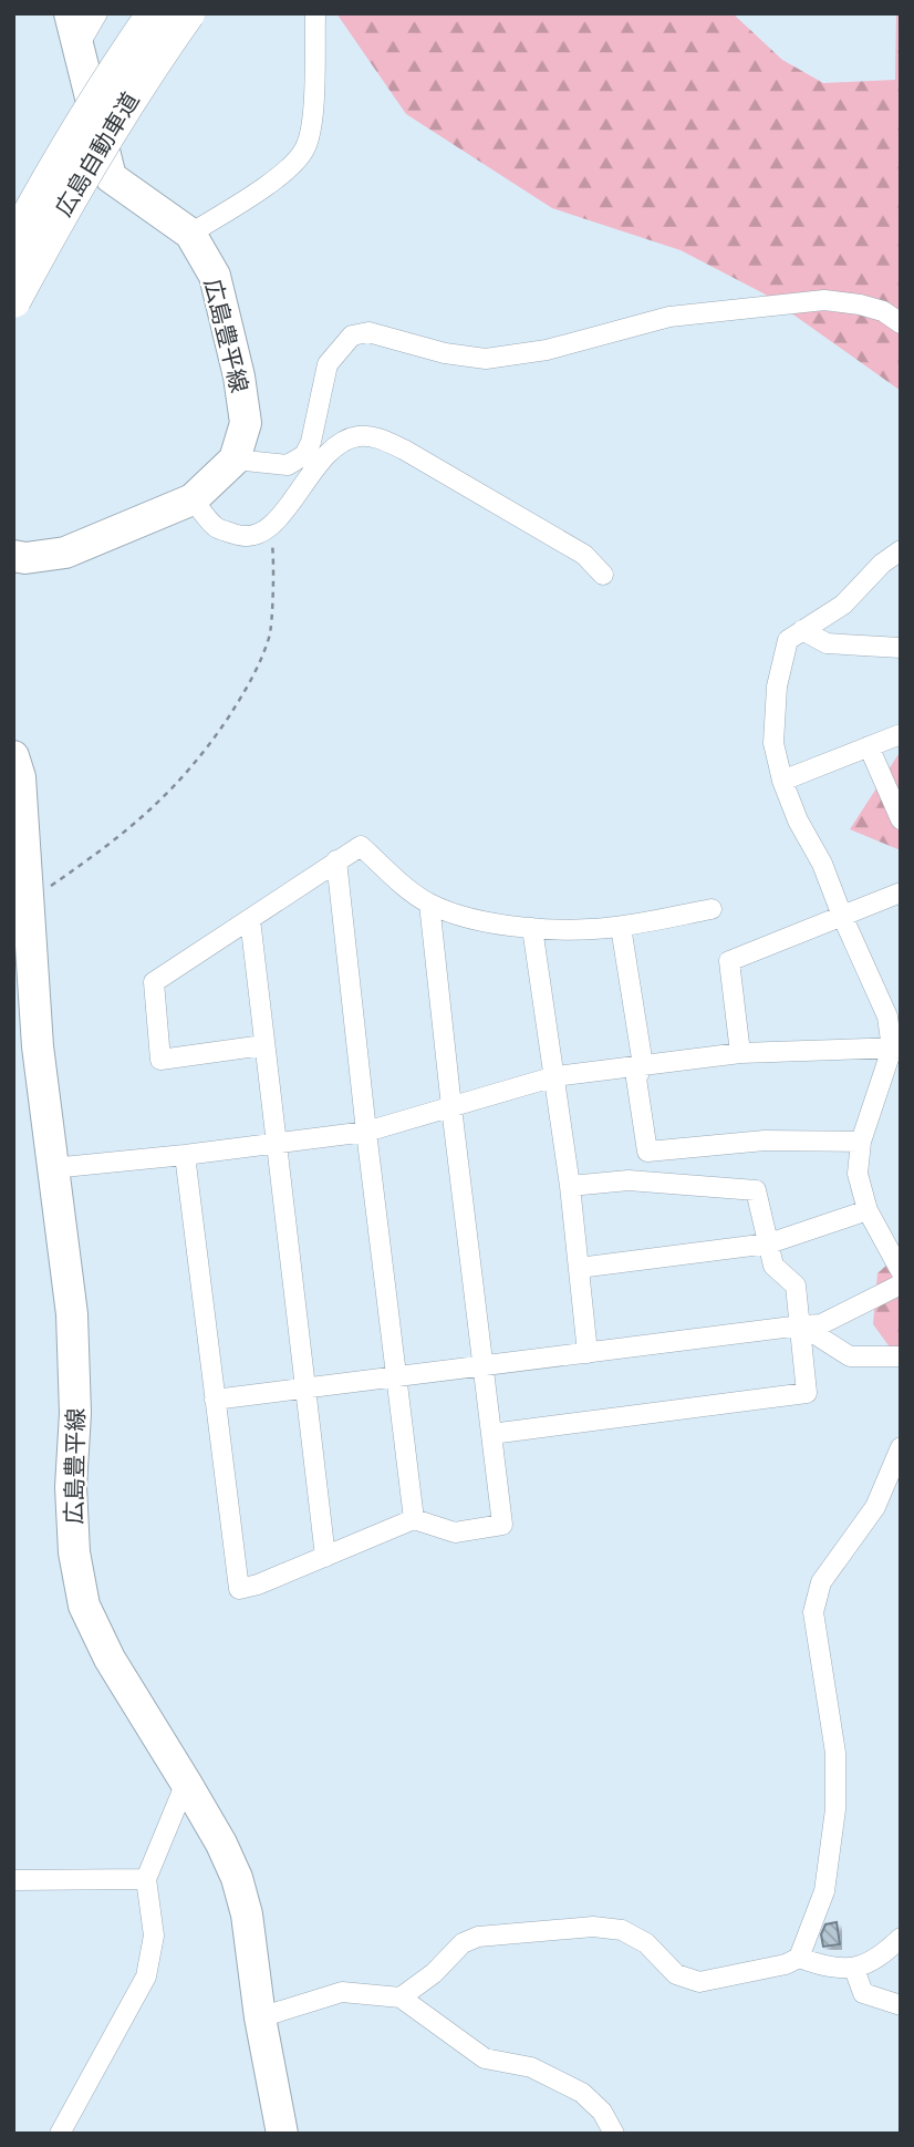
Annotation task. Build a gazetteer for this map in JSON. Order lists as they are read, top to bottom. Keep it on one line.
{"streets":{"highway":["広島自動車道"],"main road":["広島豊平線"]}}
